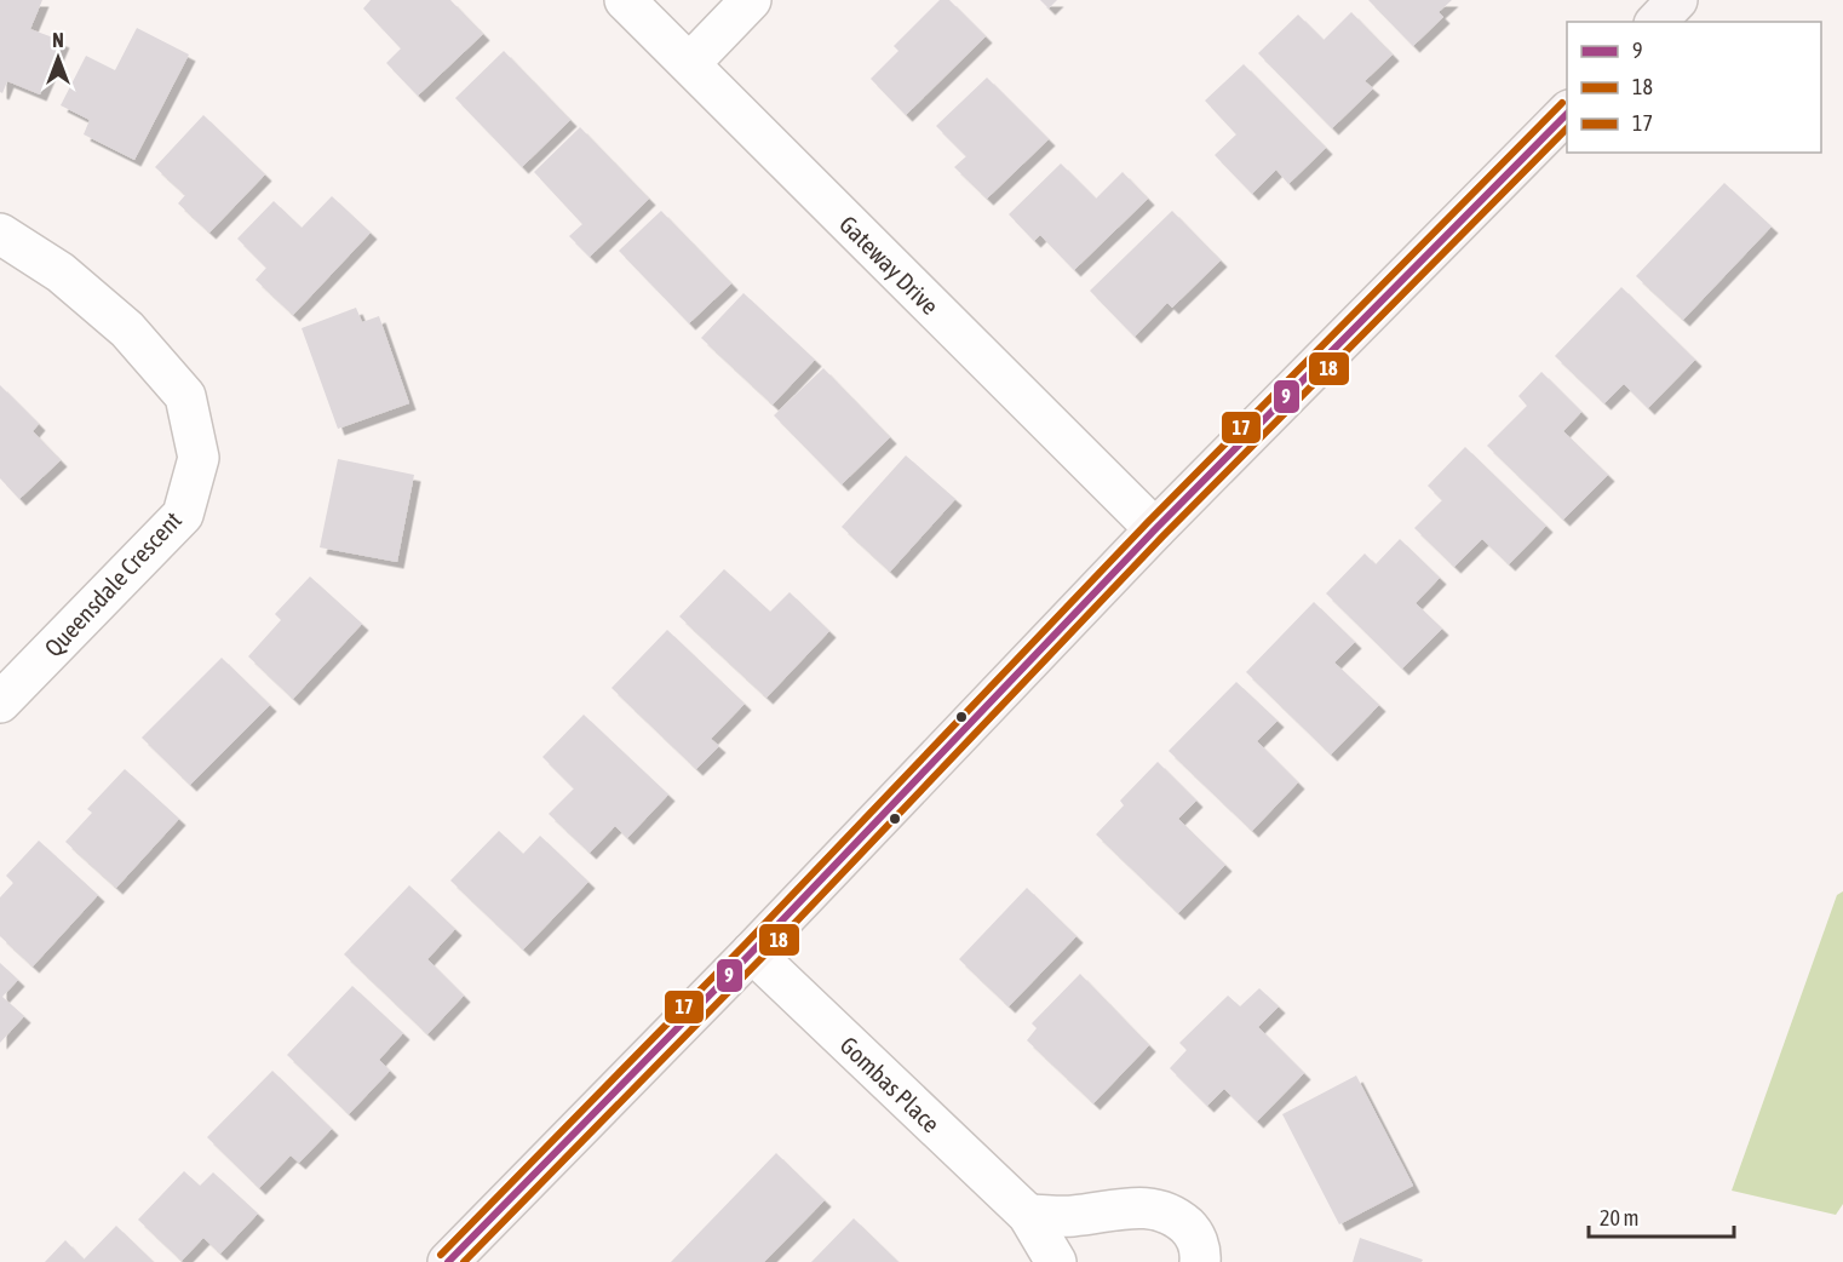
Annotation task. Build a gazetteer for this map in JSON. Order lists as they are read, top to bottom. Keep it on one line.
{"streets":{"street":["Gateway Drive","Queensdale Crescent","Gombas Place"]},"lines":["transit line 17","transit line 9","transit line 18"],"legend":["9","18","17"],"scale_bar":"20 m","north":"top"}
